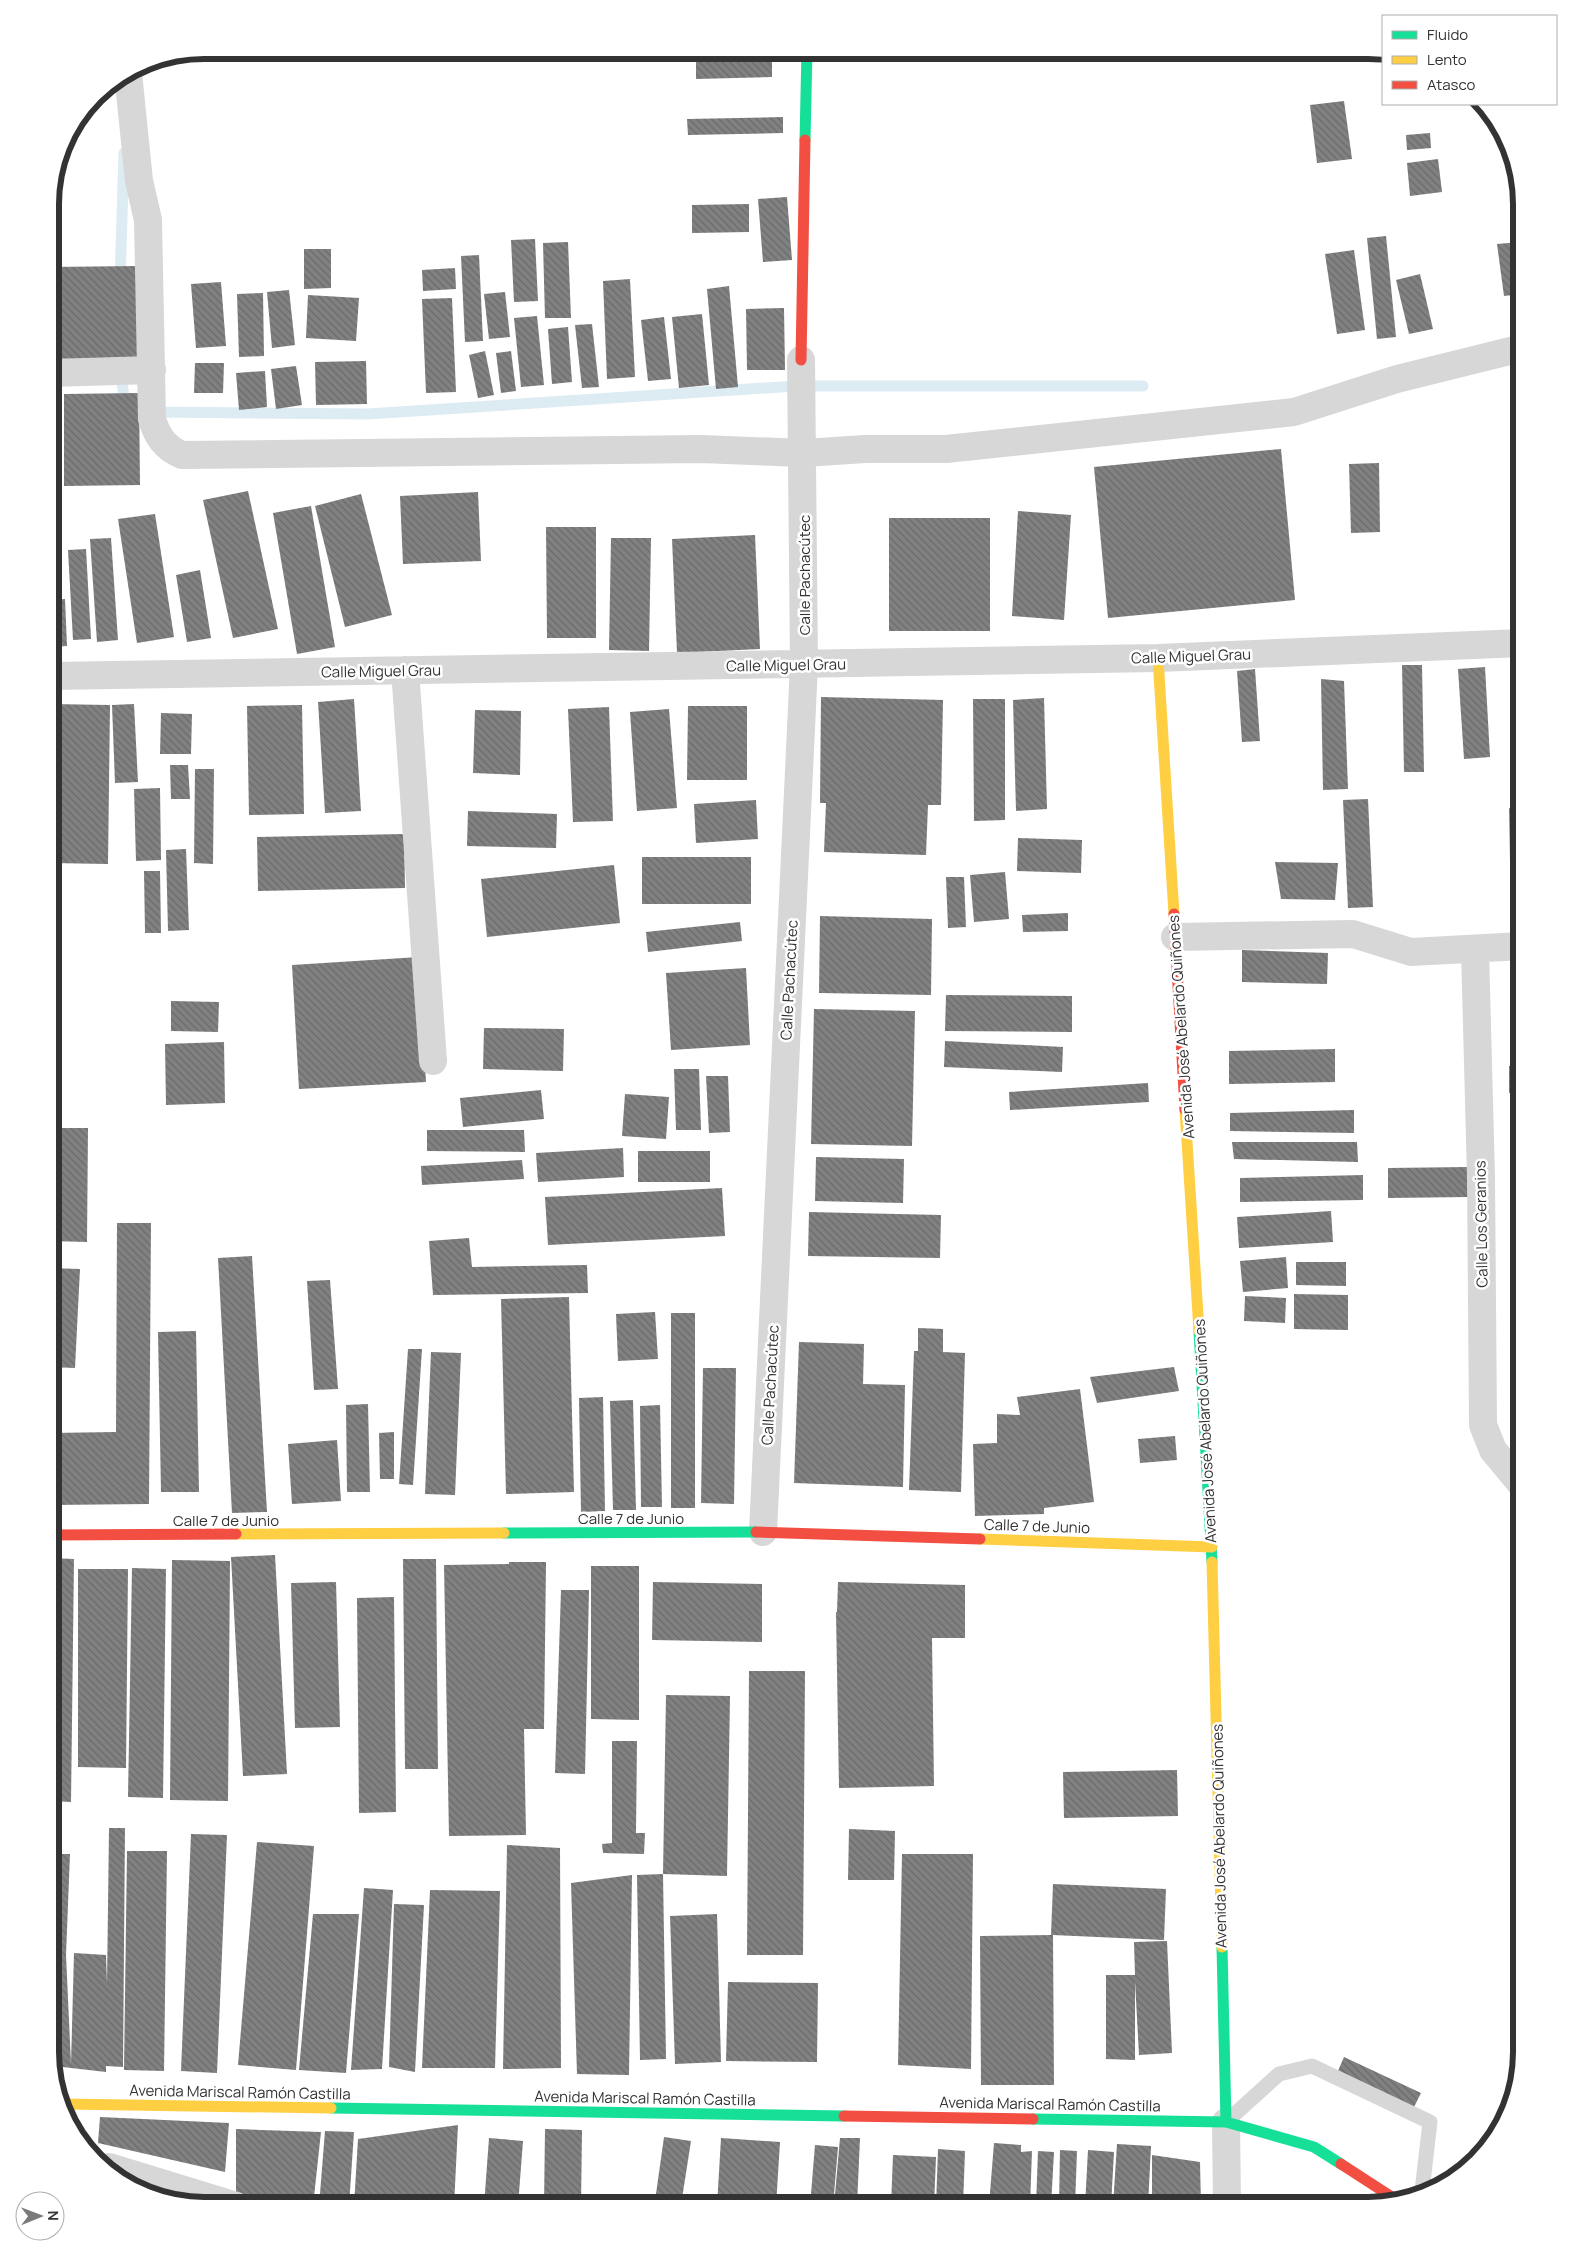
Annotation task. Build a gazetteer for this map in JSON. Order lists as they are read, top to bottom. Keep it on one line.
{"streets":{"street":["Calle Pachacútec","Calle Miguel Grau","Avenida José Abelardo Quiñones","Calle Los Geranios","Calle 7 de Junio","Avenida Mariscal Ramón Castilla"]},"crossings":[["Calle Pachacútec","Calle Miguel Grau"],["Calle Pachacútec","Calle 7 de Junio"],["Calle Miguel Grau","Avenida José Abelardo Quiñones"],["Avenida José Abelardo Quiñones","Calle 7 de Junio"],["Avenida José Abelardo Quiñones","Avenida Mariscal Ramón Castilla"]],"legend":["Fluido","Lento","Atasco"],"north":"right"}
